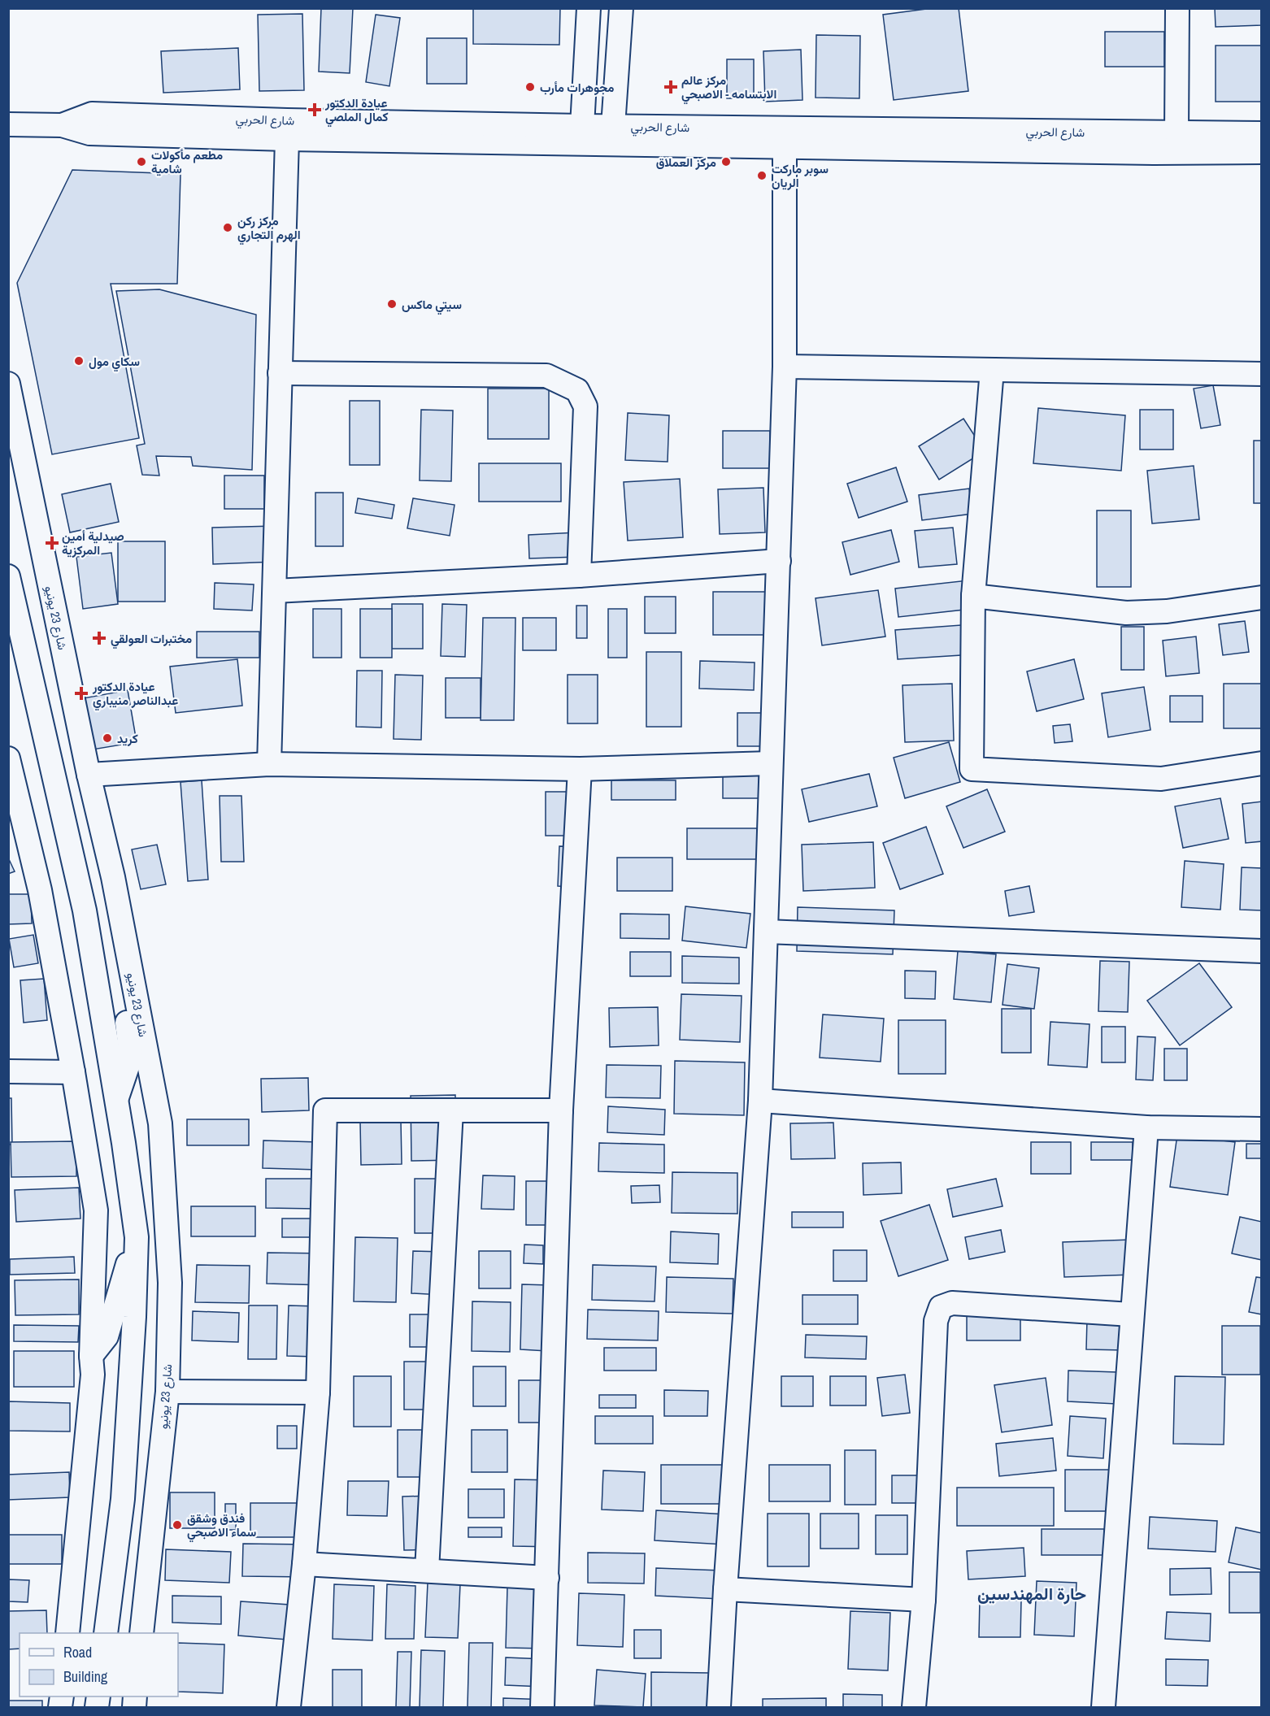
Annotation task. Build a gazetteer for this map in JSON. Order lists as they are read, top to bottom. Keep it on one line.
{"streets":{"street":["شارع الحربي","شارع 23 يونيو"]},"districts":["حارة المهندسين"],"places":{"other":["مجوهرات مأرب","مطعم مأكولات شامية","مركز العملاق","سوبر ماركت الريان","مركز ركن الهرم التجاري","سيتي ماكس","سكاي مول","كريد","فندق وشقق سماء الاصبحي"],"health":["مركز عالم الابتسامه - الاصبحي","عيادة الدكتور كمال الملصي","صيدلية أمين المركزية","مختبرات العولقي","عيادة الدكتور عبدالناصر منيباري"]},"legend":["Road","Building"]}
